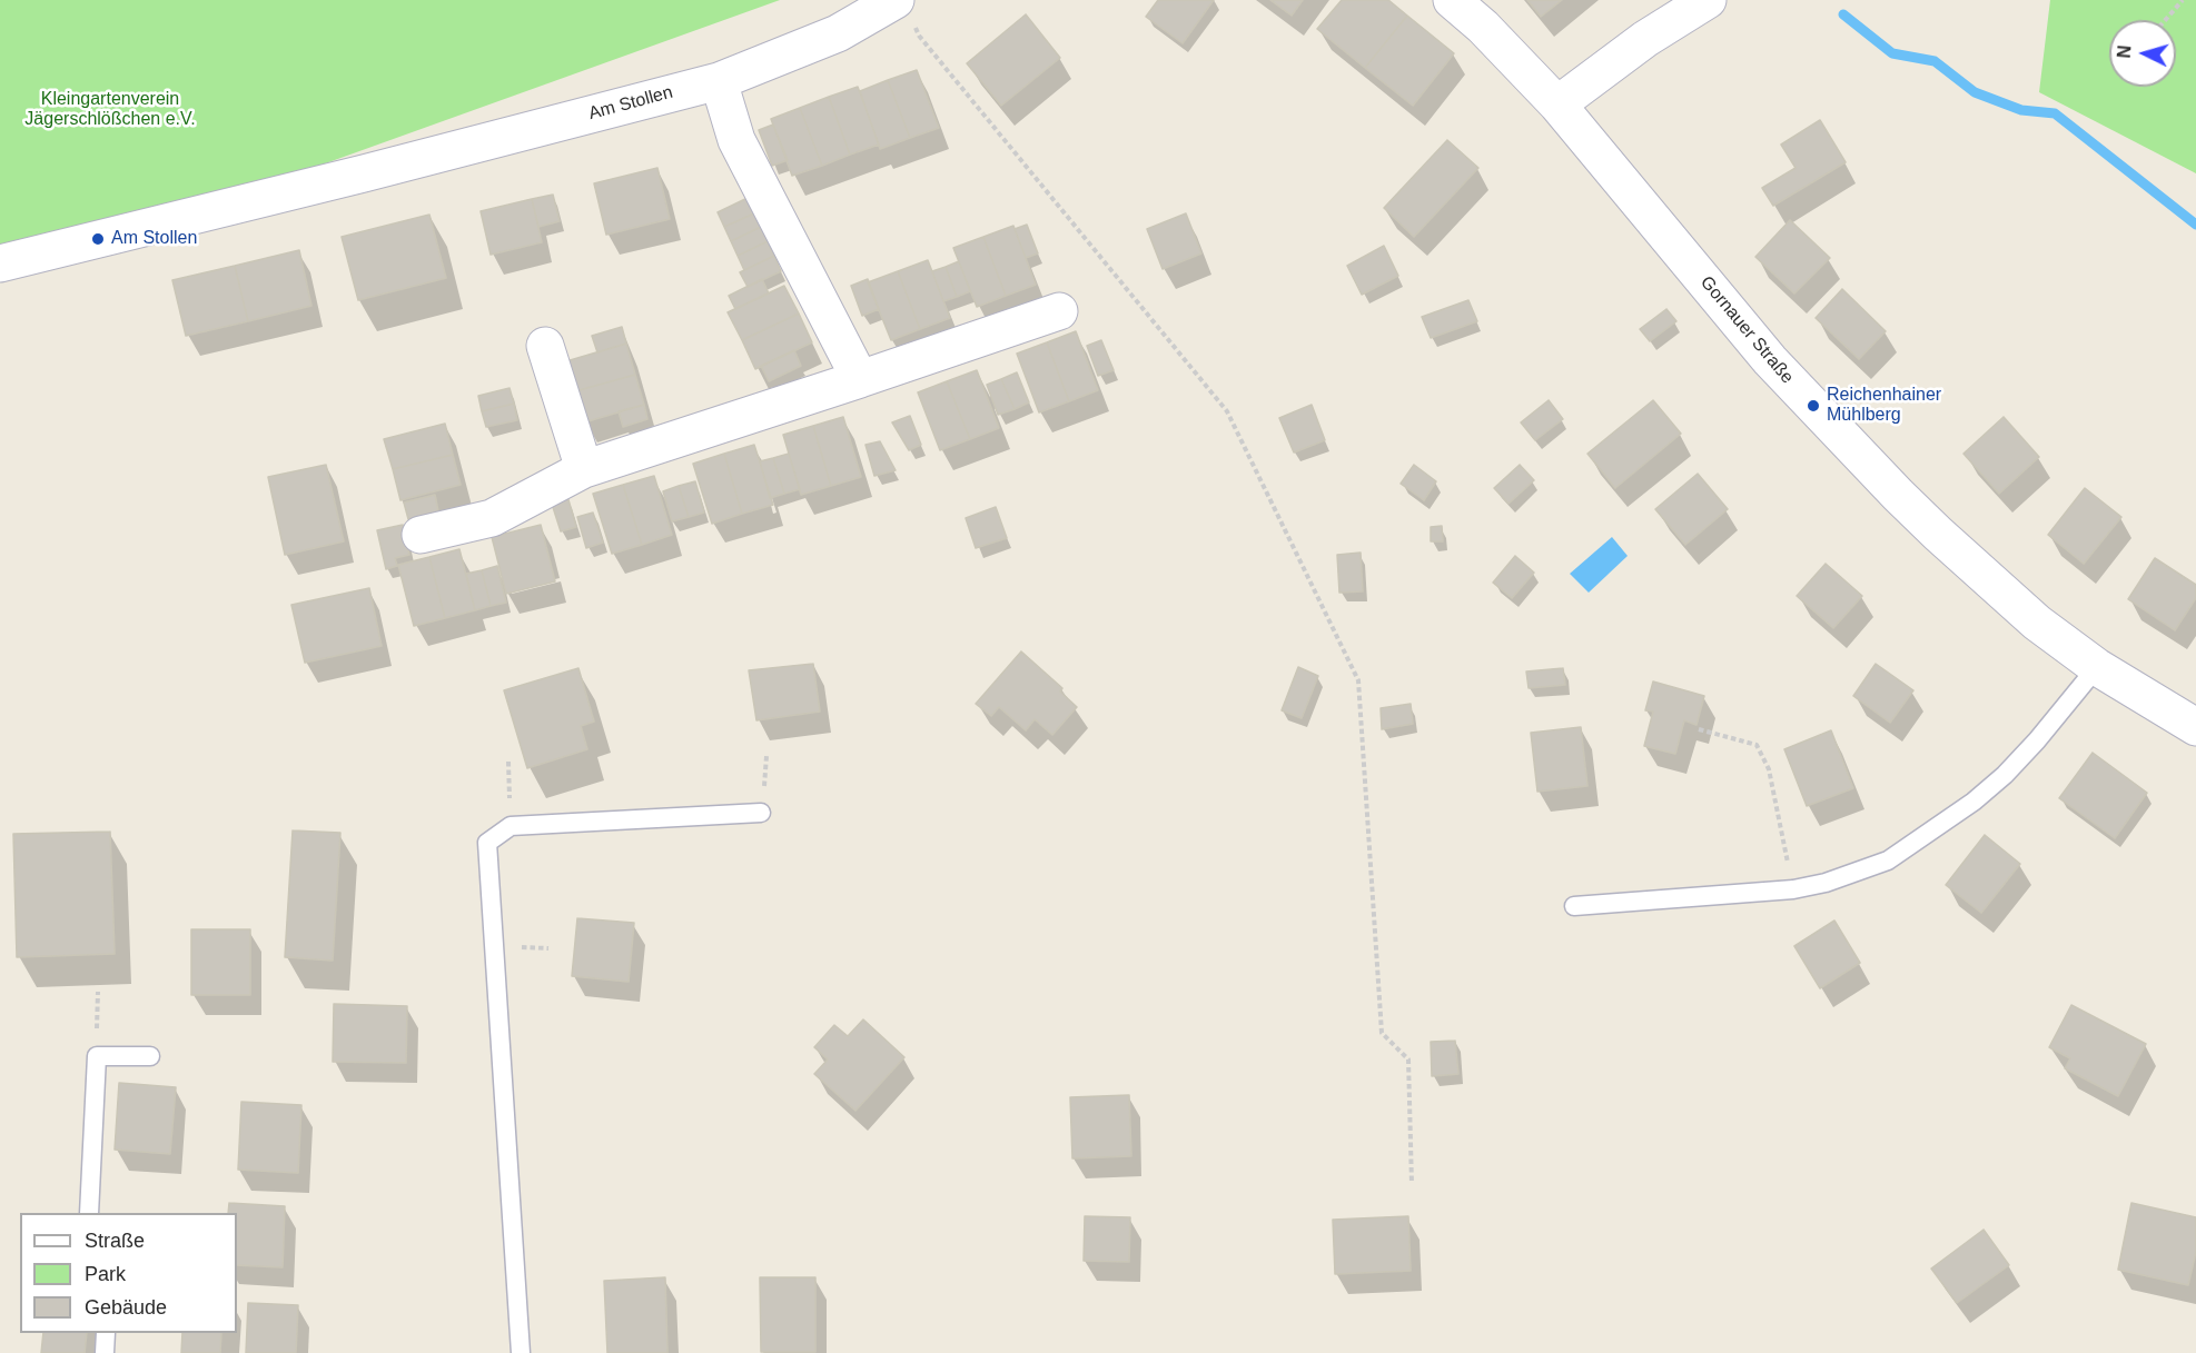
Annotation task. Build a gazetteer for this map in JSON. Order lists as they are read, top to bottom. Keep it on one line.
{"streets":{"street":["Am Stollen","Gornauer Straße"]},"parks":["Kleingartenverein Jägerschlößchen e.V."],"places":["Am Stollen","Reichenhainer Mühlberg"],"legend":["Straße","Park","Gebäude"],"north":"left"}
